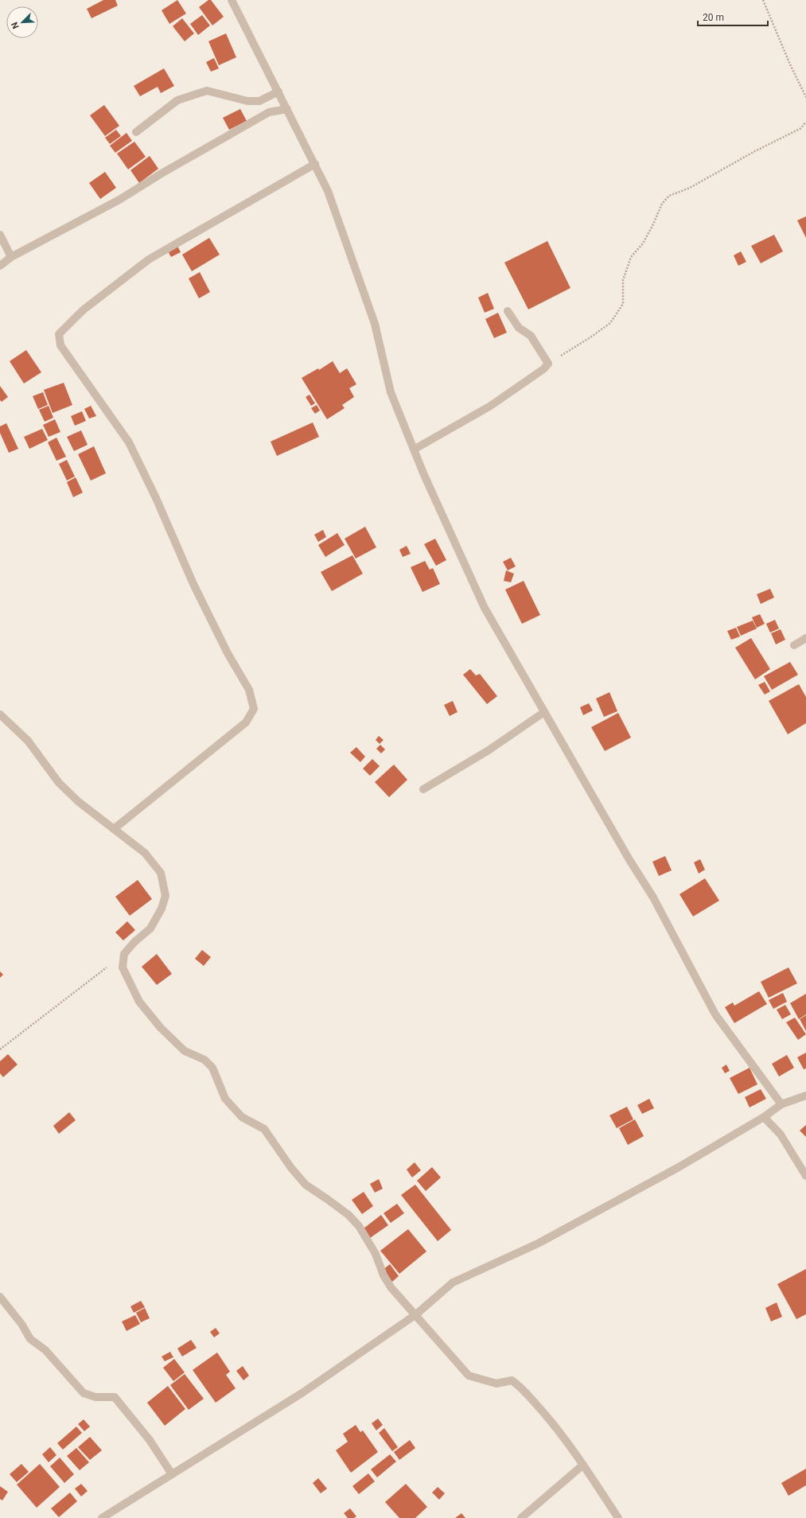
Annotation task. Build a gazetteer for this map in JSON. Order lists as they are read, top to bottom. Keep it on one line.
{"scale_bar":"20 m","north":"bottom left"}
